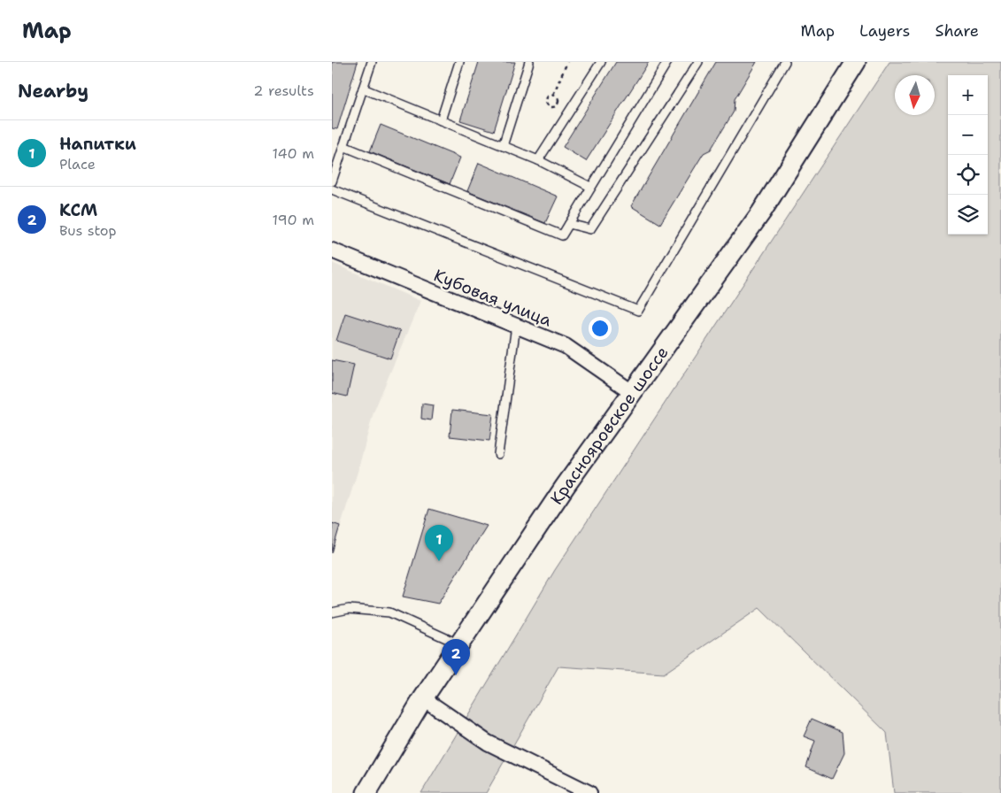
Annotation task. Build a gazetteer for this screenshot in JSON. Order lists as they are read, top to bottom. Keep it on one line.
{"streets":{"street":["Кубовая улица","Краснояровское шоссе"]},"crossings":[["Кубовая улица","Краснояровское шоссе"]],"north":"bottom","page":{"header":"Map","nav":["Map","Layers","Share"],"heading":["Nearby","2 results"],"map_buttons":["+","−"],"list":[{"mark":"1","name":"Напитки","note":"Place","value":"140 m"},{"mark":"2","name":"КСМ","note":"Bus stop","value":"190 m"}],"pins":["1","2"]}}
